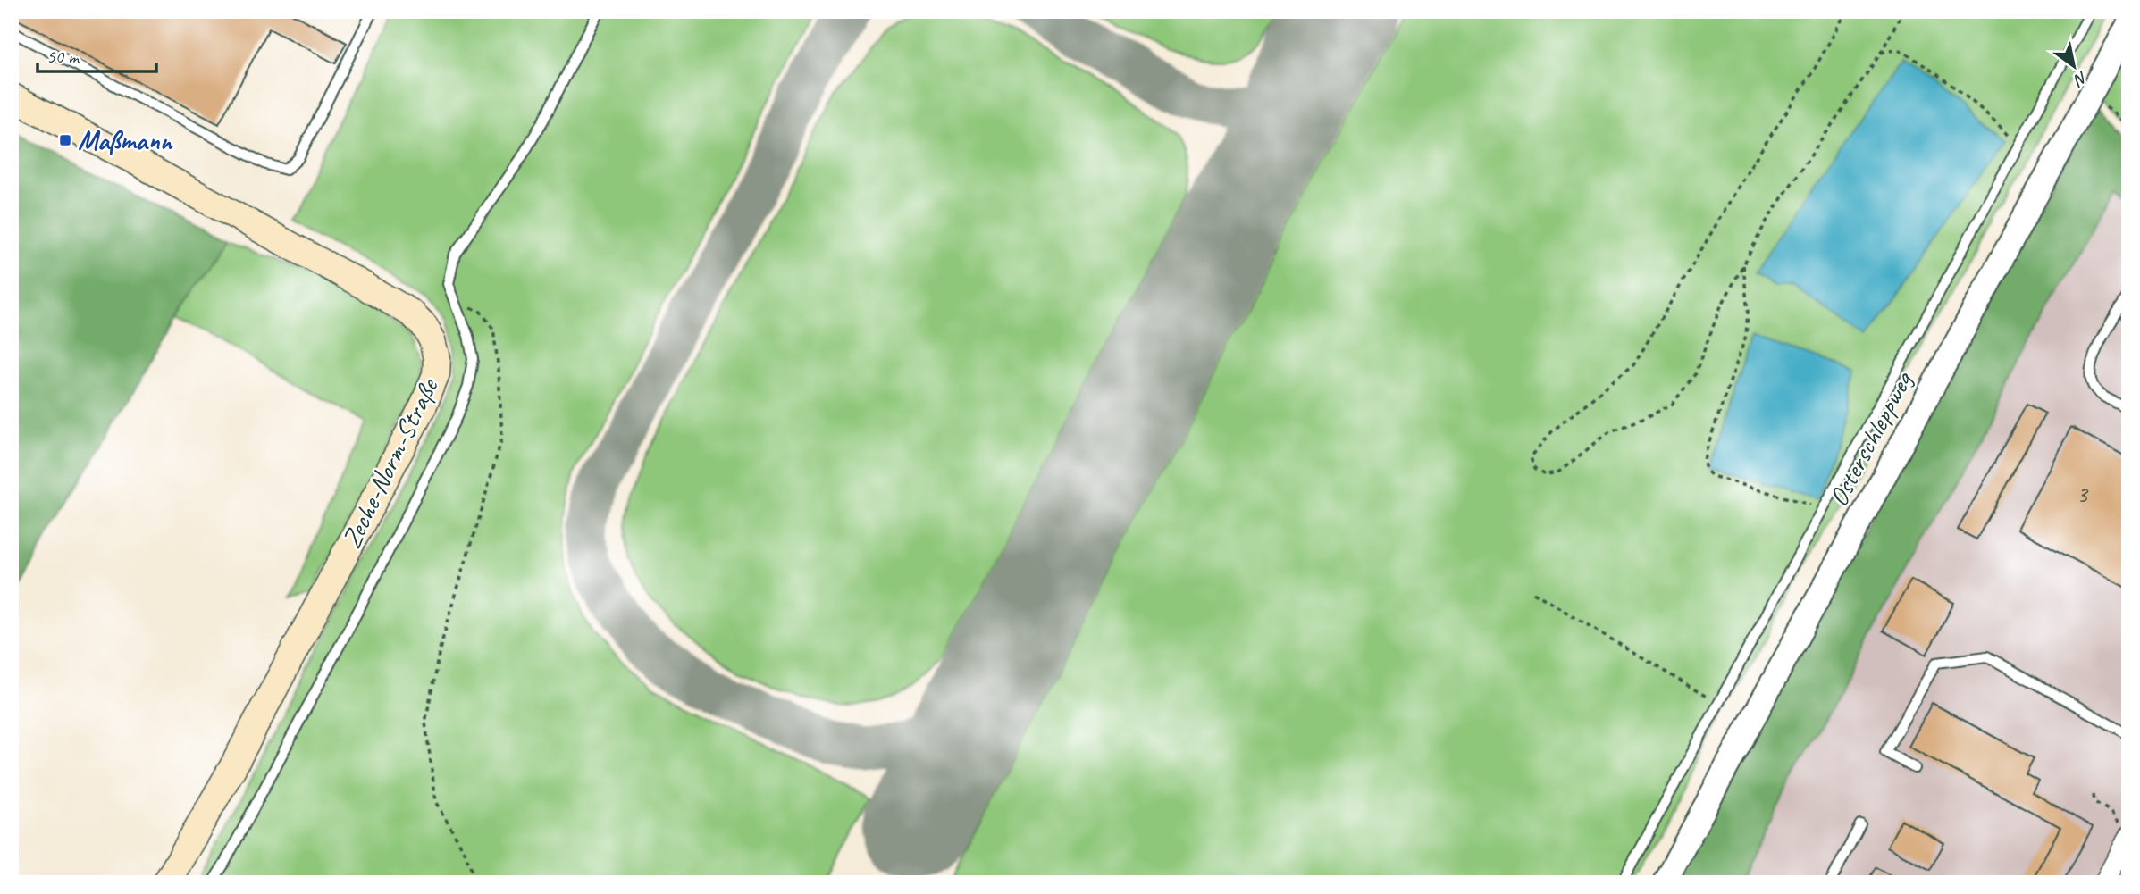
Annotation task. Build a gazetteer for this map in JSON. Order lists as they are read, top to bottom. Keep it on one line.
{"streets":{"main road":["Zeche-Norm-Straße"],"street":["Osterschleppweg"]},"places":{"transit":["Maßmann"]},"house_numbers":["3"],"scale_bar":"50 m","north":"bottom right"}
